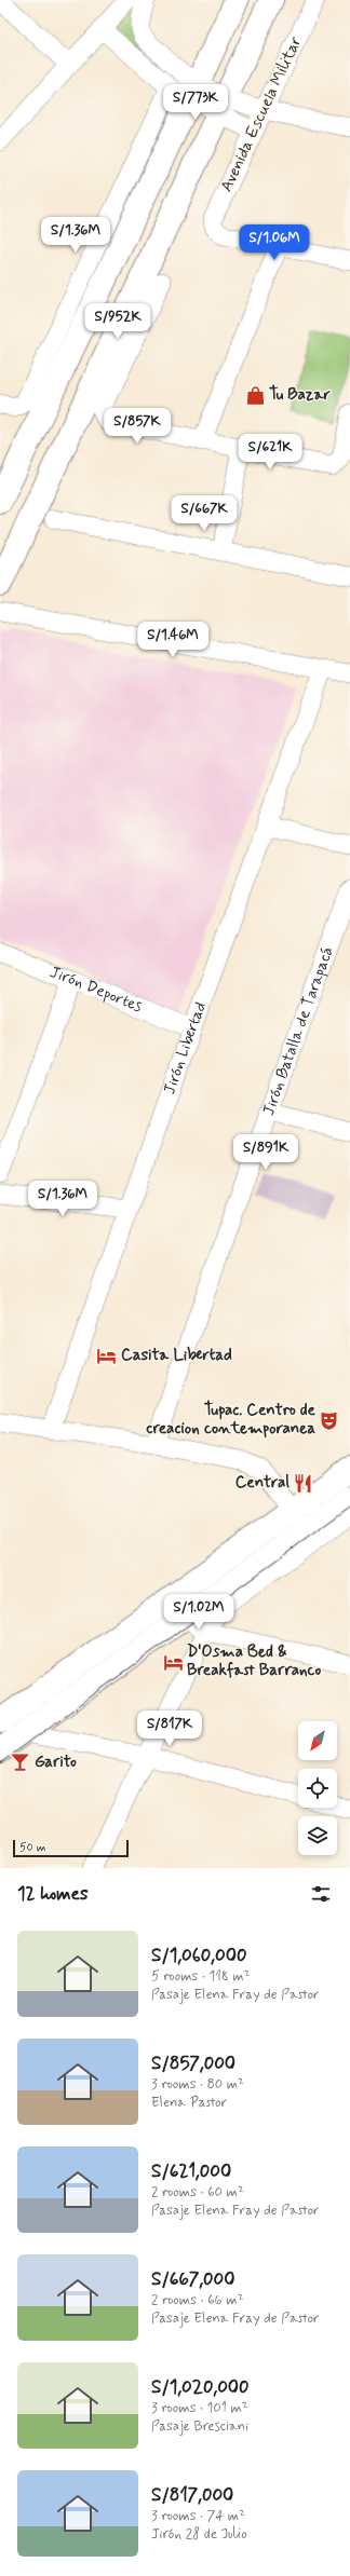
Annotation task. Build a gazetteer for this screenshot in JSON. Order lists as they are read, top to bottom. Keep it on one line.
{"streets":{"street":["Avenida Escuela Militar","Jirón Deportes","Jirón Batalla de Tarapacá","Jirón Libertad"]},"crossings":[["Jirón Deportes","Jirón Libertad"]],"places":{"shop":["Tu Bazar"],"hotel":["Casita Libertad","D'Osma Bed & Breakfast Barranco"],"theatre":["Tupac. Centro de creacion contemporanea"],"restaurant":["Central"],"bar":["Garito"]},"scale_bar":"50 m","north":"bottom left","page":{"price":["S/773K","S/1.36M","S/1.06M","S/952K","S/857K","S/621K","S/667K","S/1.46M","S/891K","S/1.36M","S/1.02M","S/817K"],"scale":"50 m","heading":"12 homes","list":[{"name":"S/1,060,000","note":"5 rooms · 118 m² · Pasaje Elena Fray de Pastor"},{"name":"S/857,000","note":"3 rooms · 80 m² · Elena Pastor"},{"name":"S/621,000","note":"2 rooms · 60 m² · Pasaje Elena Fray de Pastor"},{"name":"S/667,000","note":"2 rooms · 66 m² · Pasaje Elena Fray de Pastor"},{"name":"S/1,020,000","note":"3 rooms · 101 m² · Pasaje Bresciani"},{"name":"S/817,000","note":"3 rooms · 74 m² · Jirón 28 de Julio"}]}}
